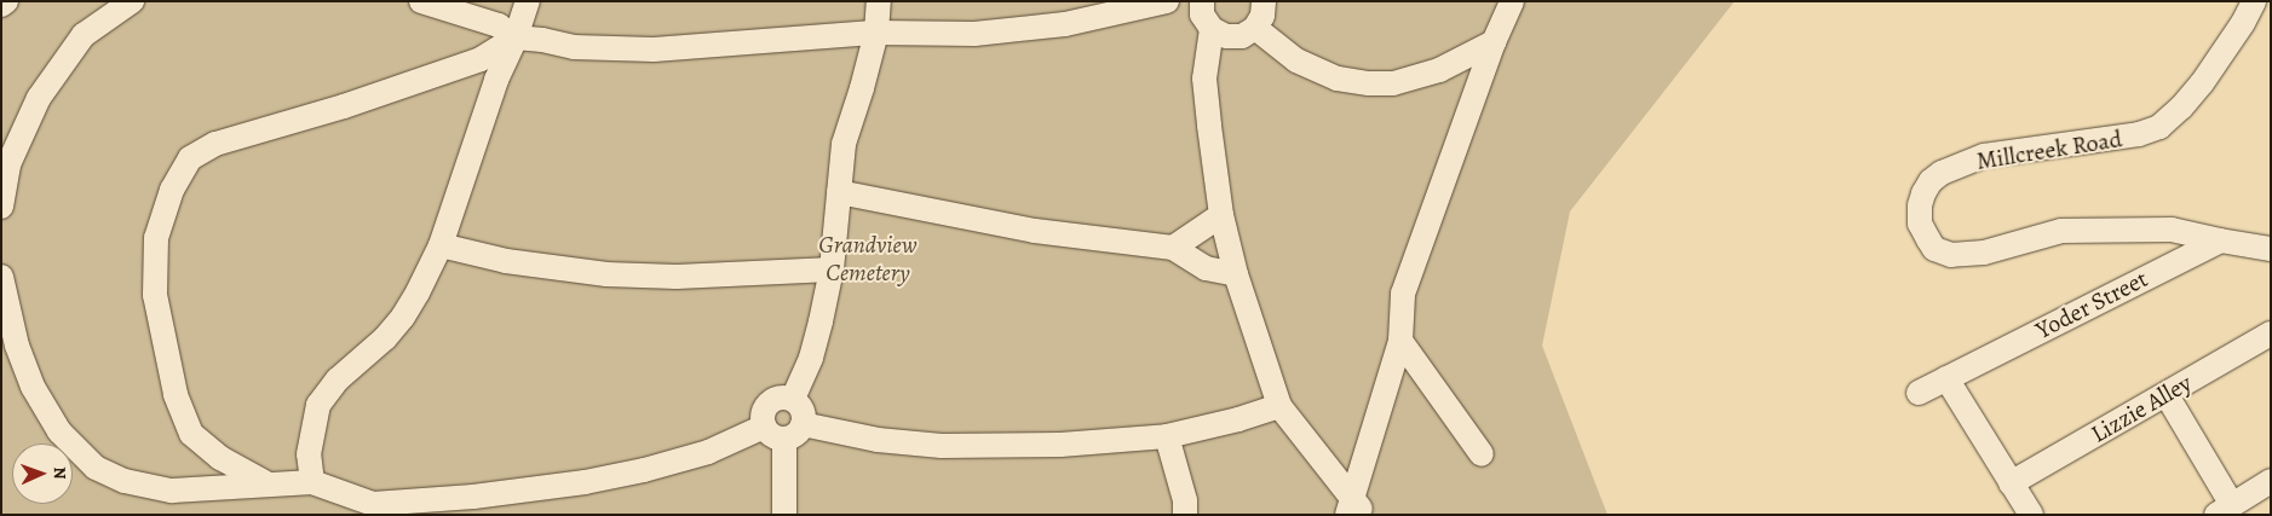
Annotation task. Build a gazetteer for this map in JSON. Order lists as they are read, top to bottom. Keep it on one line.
{"streets":{"street":["Millcreek Road","Yoder Street","Lizzie Alley"]},"crossings":[["Millcreek Road","Yoder Street"]],"parks":["Grandview Cemetery"],"north":"right"}
